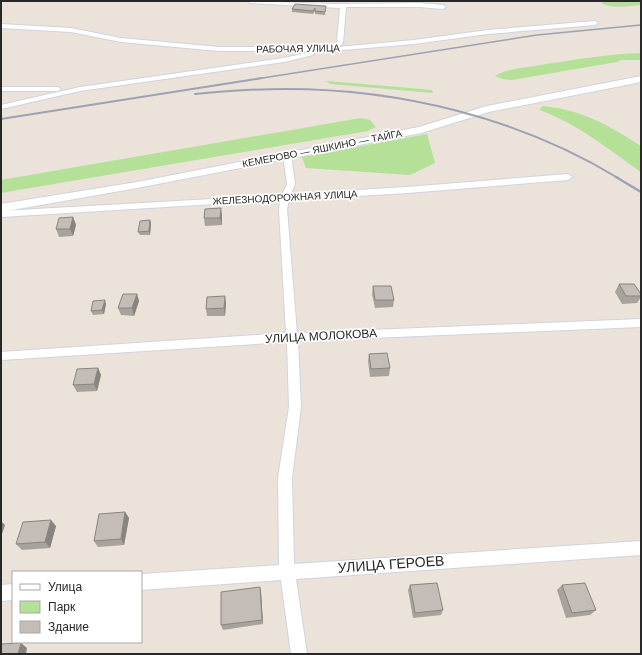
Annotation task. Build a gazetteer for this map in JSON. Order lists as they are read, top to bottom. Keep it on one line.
{"streets":{"main road":["КЕМЕРОВО — ЯШКИНО — ТАЙГА"],"street":["РАБОЧАЯ УЛИЦА","ЖЕЛЕЗНОДОРОЖНАЯ УЛИЦА","УЛИЦА МОЛОКОВА","УЛИЦА ГЕРОЕВ"]},"legend":["Улица","Парк","Здание"]}
